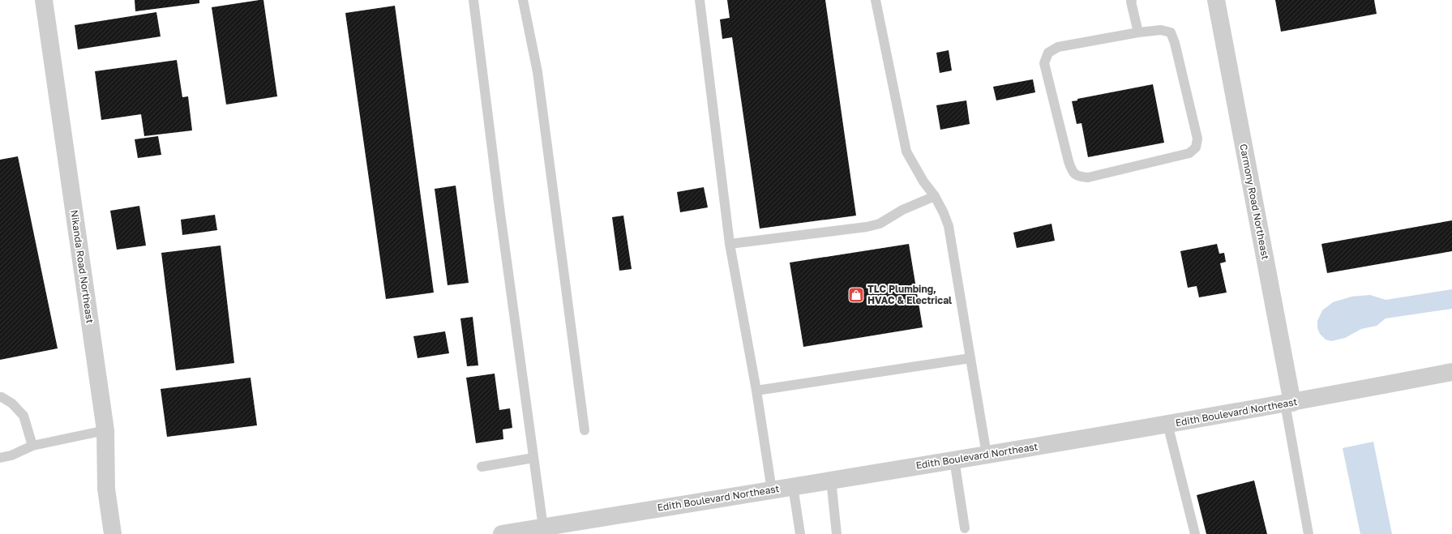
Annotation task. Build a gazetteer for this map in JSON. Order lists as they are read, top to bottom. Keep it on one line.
{"streets":{"street":["Carmony Road Northeast","Nikanda Road Northeast","Edith Boulevard Northeast"]},"crossings":[["Carmony Road Northeast","Edith Boulevard Northeast"]],"places":{"shop":["TLC Plumbing, HVAC & Electrical"]}}
